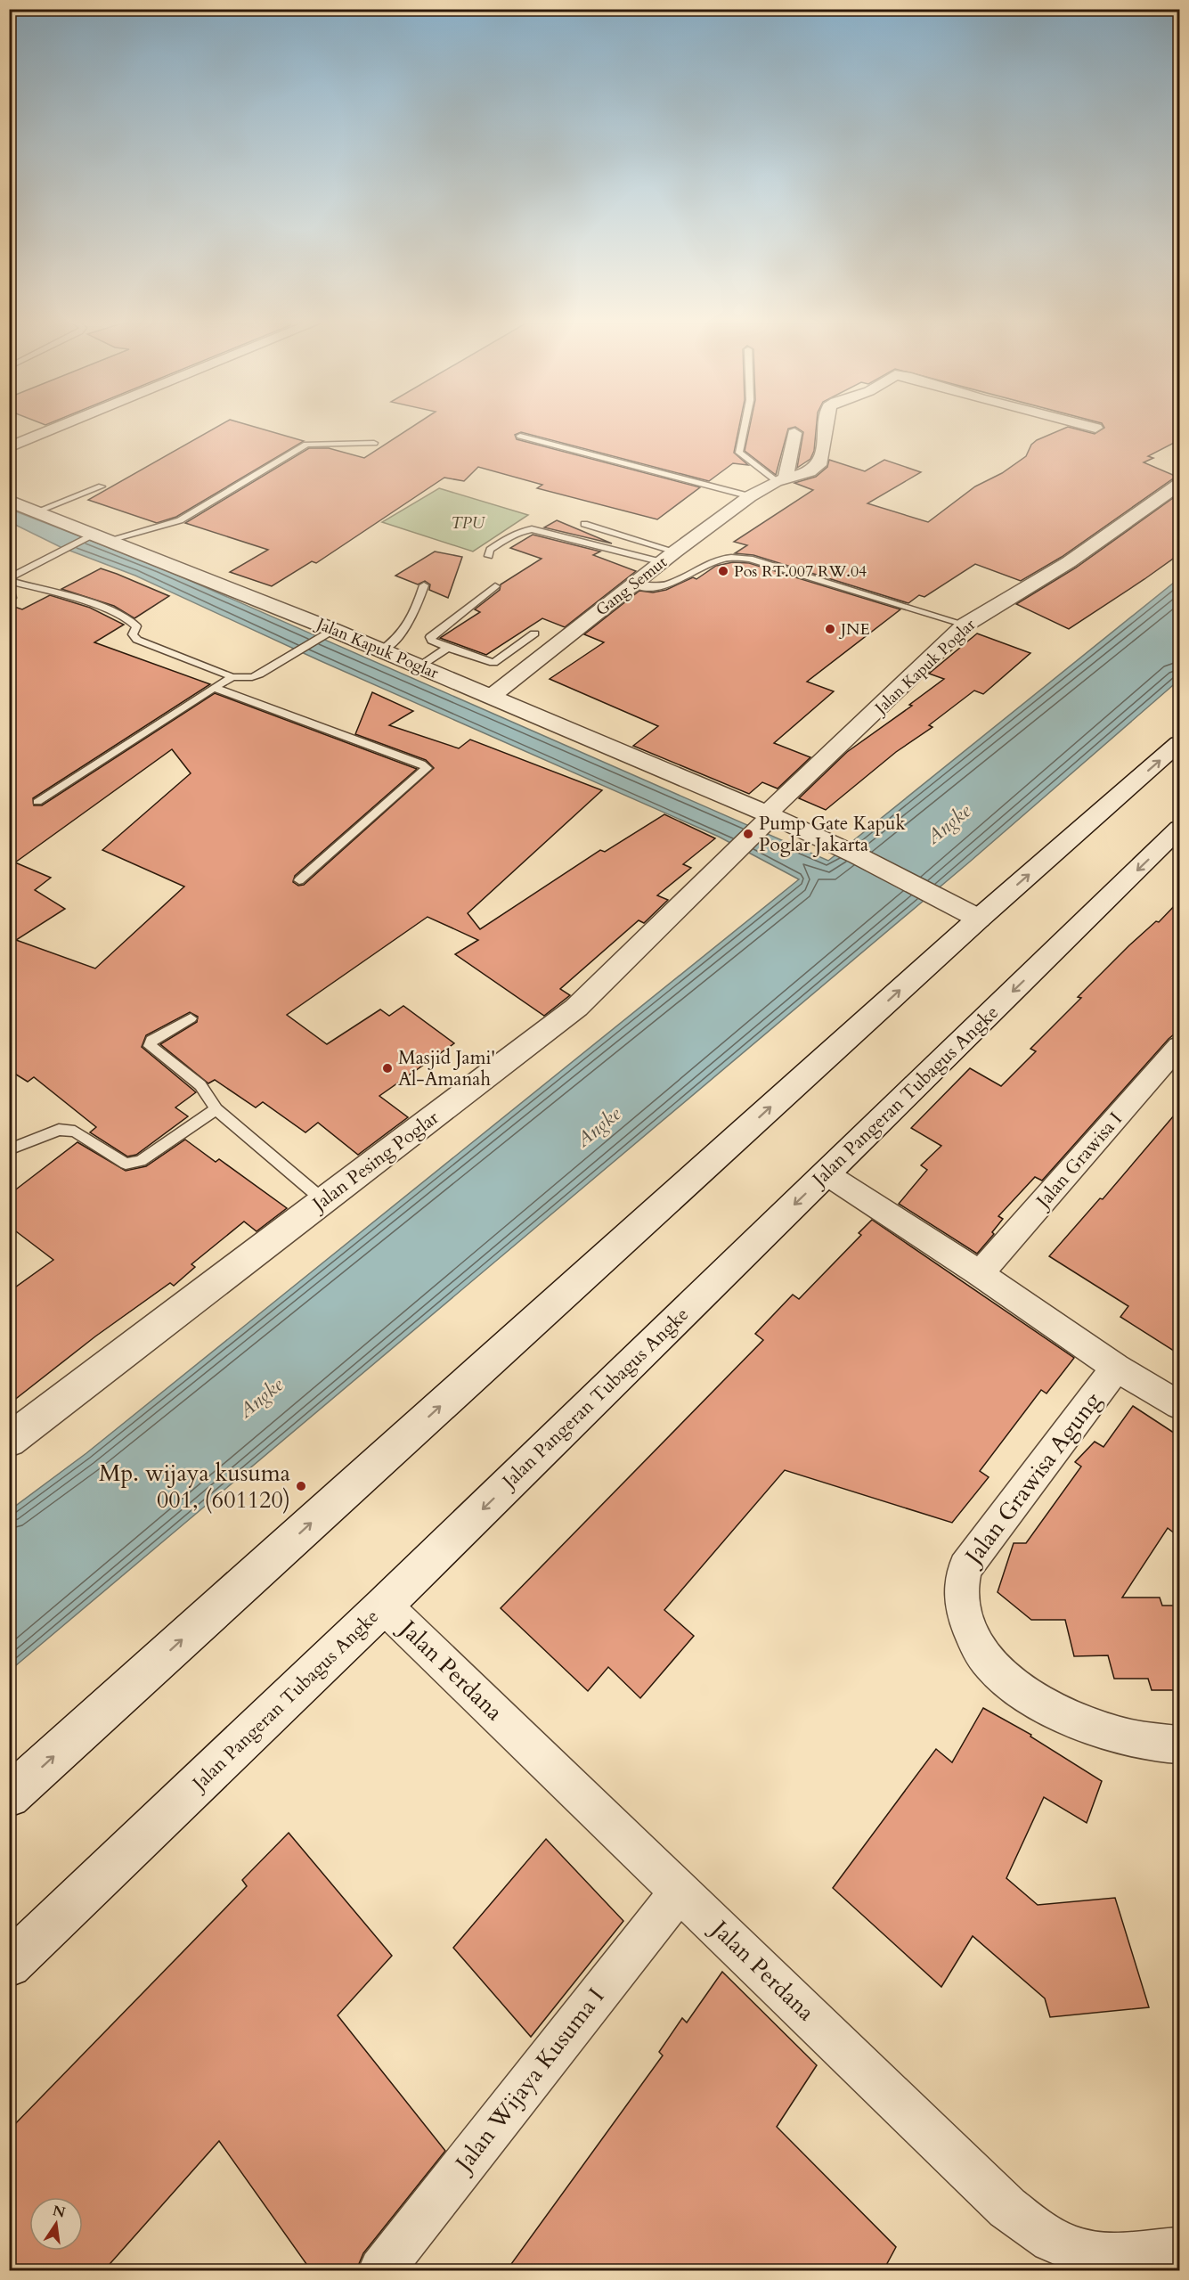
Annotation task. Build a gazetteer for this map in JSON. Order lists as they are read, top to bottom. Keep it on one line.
{"streets":{"street":["Gang Semut","Jalan Kapuk Poglar","Jalan Pangeran Tubagus Angke","Jalan Grawisa I","Jalan Pesing Poglar","Jalan Grawisa Agung","Jalan Perdana","Jalan Wijaya Kusuma I"]},"crossings":[["Gang Semut","Jalan Kapuk Poglar"],["Jalan Kapuk Poglar","Jalan Pesing Poglar"],["Jalan Pangeran Tubagus Angke","Jalan Perdana"],["Jalan Perdana","Jalan Wijaya Kusuma I"]],"water":["Angke"],"parks":["TPU"],"places":["Pos RT.007 RW.04","JNE","Pump Gate Kapuk Poglar Jakarta","Masjid Jami' Al-Amanah","Mp. wijaya kusuma 001, (601120)"],"north":"top"}
